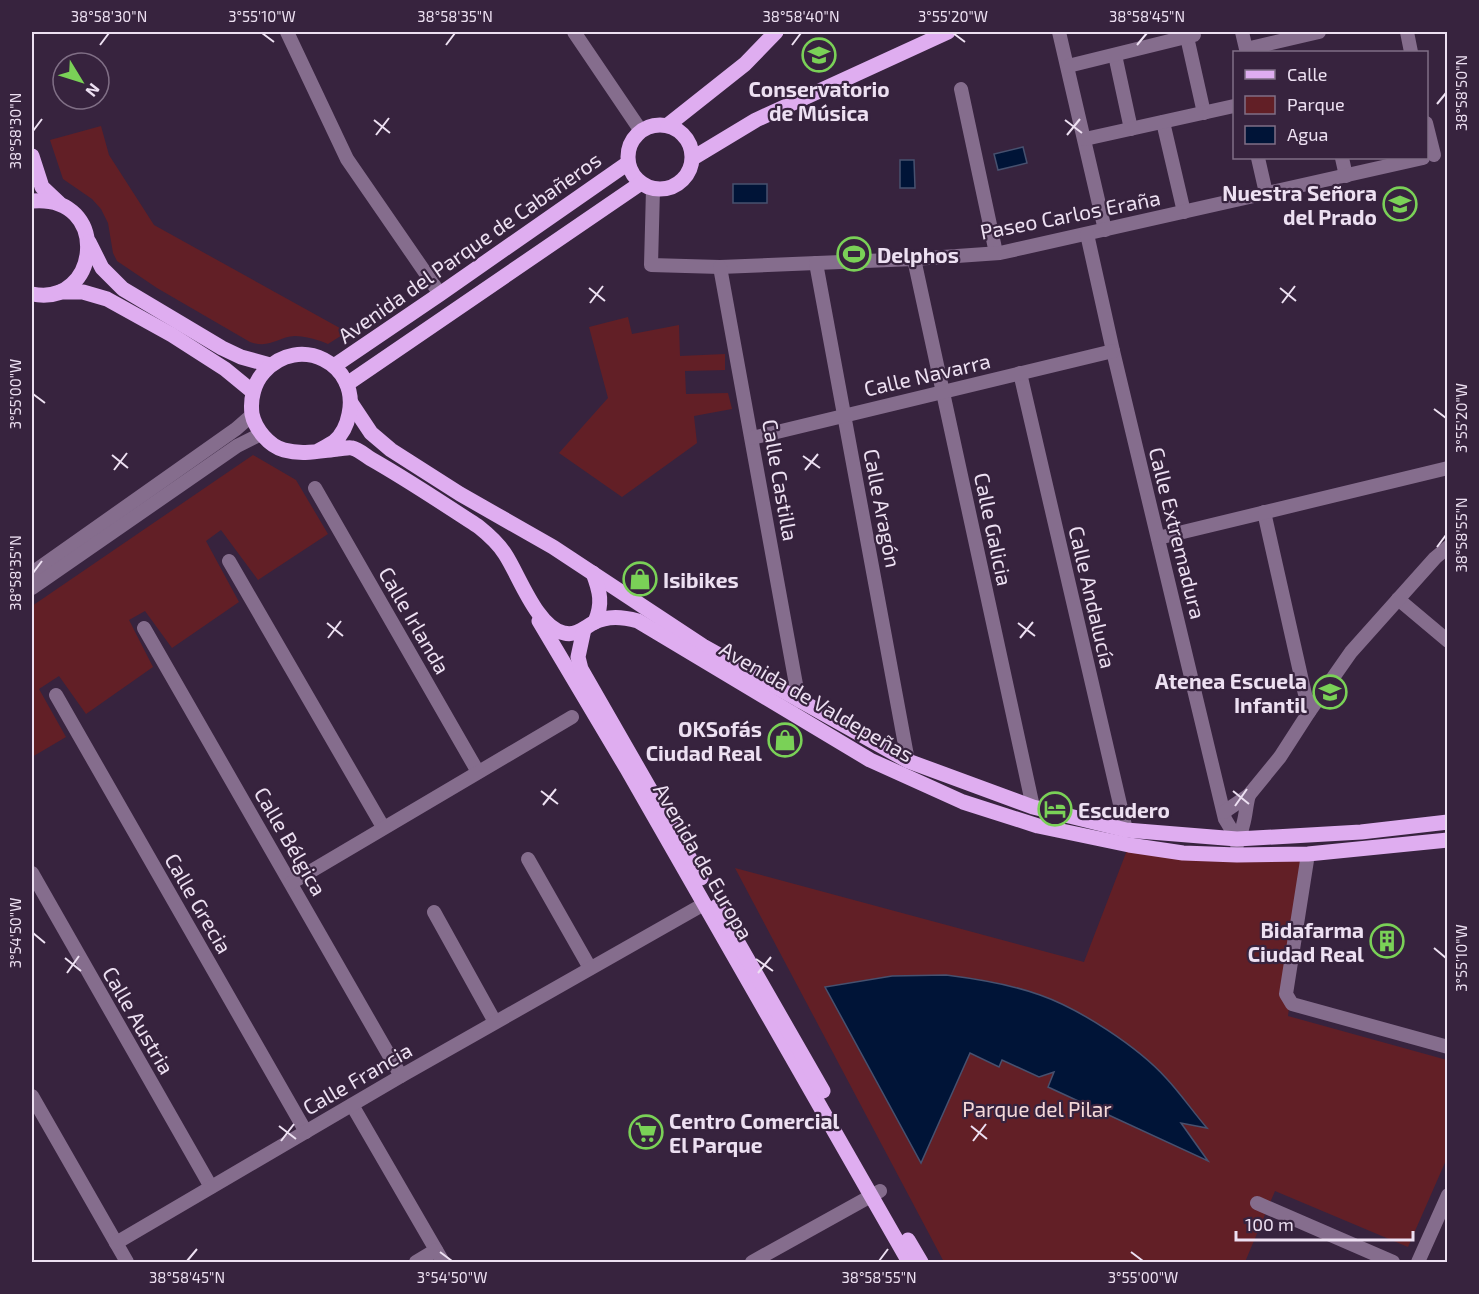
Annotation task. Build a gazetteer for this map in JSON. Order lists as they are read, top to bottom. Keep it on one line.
{"streets":{"main road":["Avenida del Parque de Cabañeros","Avenida de Valdepeñas","Avenida de Europa"],"street":["Paseo Carlos Eraña","Calle Navarra","Calle Castilla","Calle Aragón","Calle Galicia","Calle Extremadura","Calle Andalucía","Calle Irlanda","Calle Bélgica","Calle Grecia","Calle Austria","Calle Francia"]},"crossings":[["Paseo Carlos Eraña","Avenida del Parque de Cabañeros"],["Paseo Carlos Eraña","Calle Castilla"],["Paseo Carlos Eraña","Calle Aragón"],["Paseo Carlos Eraña","Calle Galicia"],["Paseo Carlos Eraña","Calle Extremadura"],["Avenida del Parque de Cabañeros","Avenida de Valdepeñas"],["Calle Navarra","Calle Castilla"],["Calle Navarra","Calle Aragón"],["Calle Navarra","Calle Galicia"],["Calle Navarra","Calle Extremadura"],["Calle Navarra","Calle Andalucía"],["Calle Castilla","Avenida de Valdepeñas"],["Calle Aragón","Avenida de Valdepeñas"],["Calle Galicia","Avenida de Valdepeñas"],["Calle Extremadura","Avenida de Valdepeñas"],["Calle Andalucía","Avenida de Valdepeñas"],["Avenida de Valdepeñas","Avenida de Europa"],["Calle Bélgica","Calle Francia"],["Avenida de Europa","Calle Francia"],["Calle Grecia","Calle Francia"],["Calle Austria","Calle Francia"]],"parks":["Parque del Pilar"],"places":{"school or university":["Conservatorio de Música","Nuestra Señora del Prado","Atenea Escuela Infantil"],"sports":["Delphos"],"shop":["Isibikes","OKSofás Ciudad Real"],"hotel":["Escudero"],"building":["Bidafarma Ciudad Real"],"supermarket":["Centro Comercial El Parque"]},"legend":["Calle","Parque","Agua"],"scale_bar":"100 m","north":"bottom right","coordinates":["38°58'30\"N","3°55'10\"W","38°58'35\"N","38°58'40\"N","3°55'20\"W","38°58'45\"N","38°58'50\"N","3°55'00\"W","38°58'55\"N","3°54'50\"W"]}
